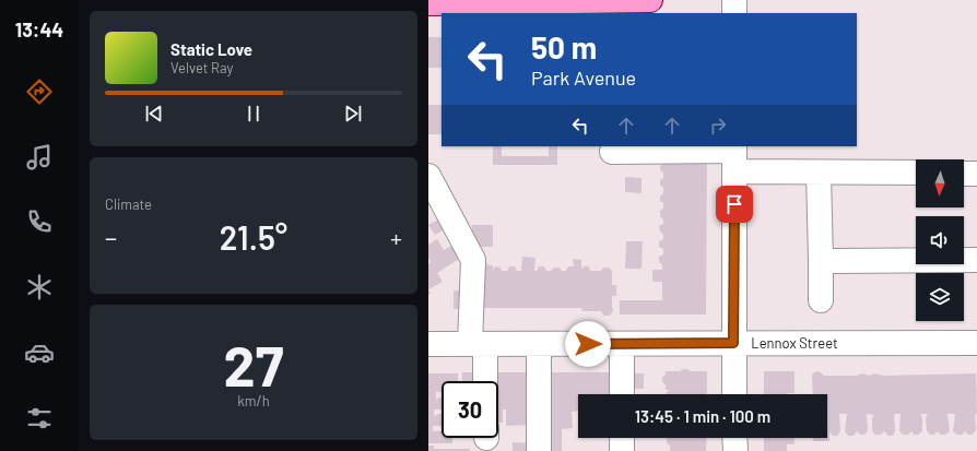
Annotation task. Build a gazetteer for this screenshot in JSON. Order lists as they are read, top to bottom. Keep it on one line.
{"streets":{"street":["Lennox Street"]},"north":"bottom","page":{"tabs":"13:44","turn":["50 m","Park Avenue"],"song":["Static Love","Velvet Ray"],"tile":["Climate",["27","km/h"]],"heat":["−","21.5°","+"],"limit":"30","trip":"13:45 · 1 min · 100 m"}}
